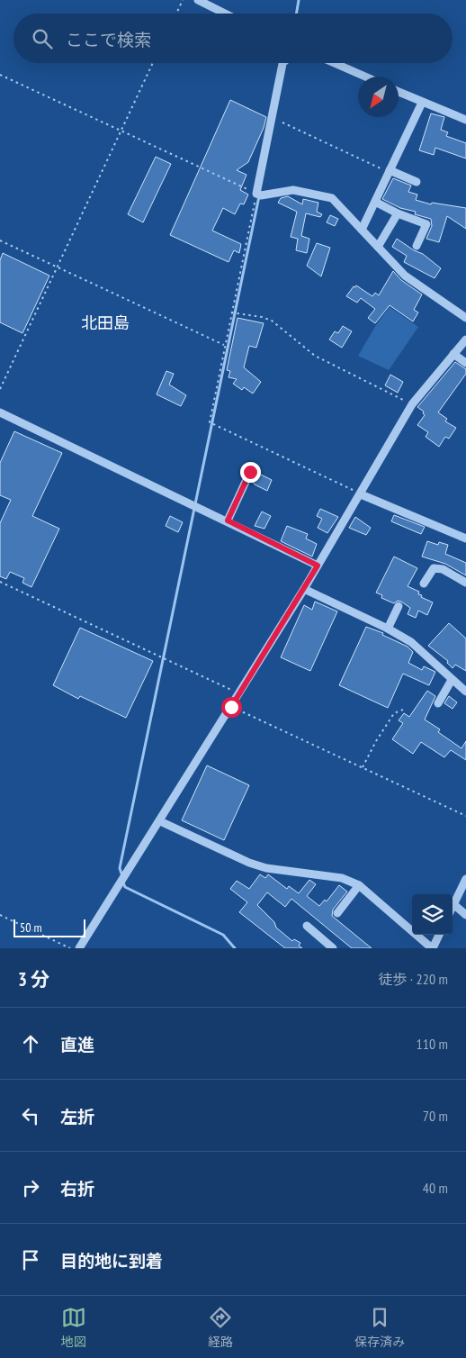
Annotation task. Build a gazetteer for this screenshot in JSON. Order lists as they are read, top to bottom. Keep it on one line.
{"districts":["北田島"],"scale_bar":"50 m","north":"bottom left","page":{"search":"ここで検索","scale":"50 m","heading":["3 分","徒歩 · 220 m"],"list":[["直進","110 m"],["左折","70 m"],["右折","40 m"],"目的地に到着"],"nav":["地図","経路","保存済み"]}}
